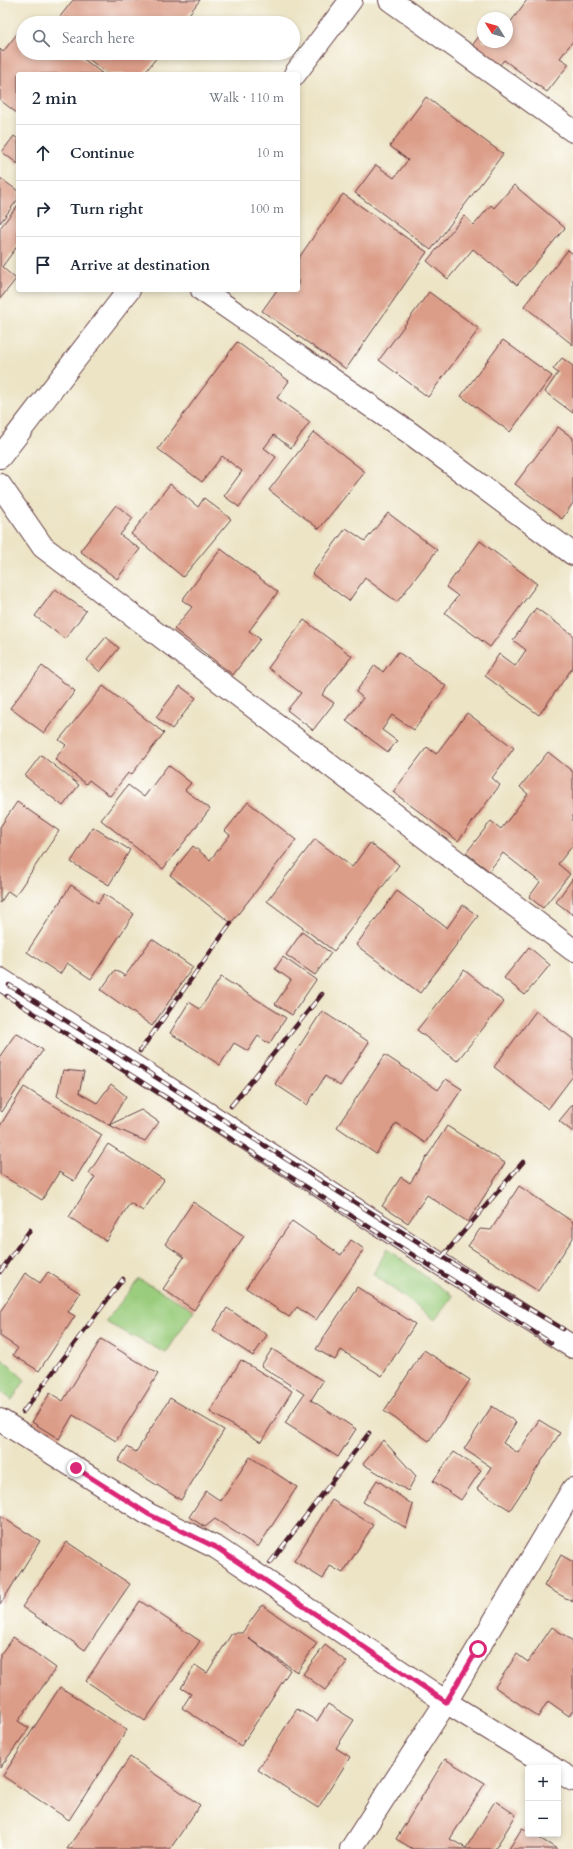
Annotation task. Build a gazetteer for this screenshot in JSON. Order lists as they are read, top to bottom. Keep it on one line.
{"north":"top left","page":{"search":"Search here","heading":["2 min","Walk · 110 m"],"list":[["Continue","10 m"],["Turn right","100 m"],"Arrive at destination"],"map_buttons":["+","−"]}}
